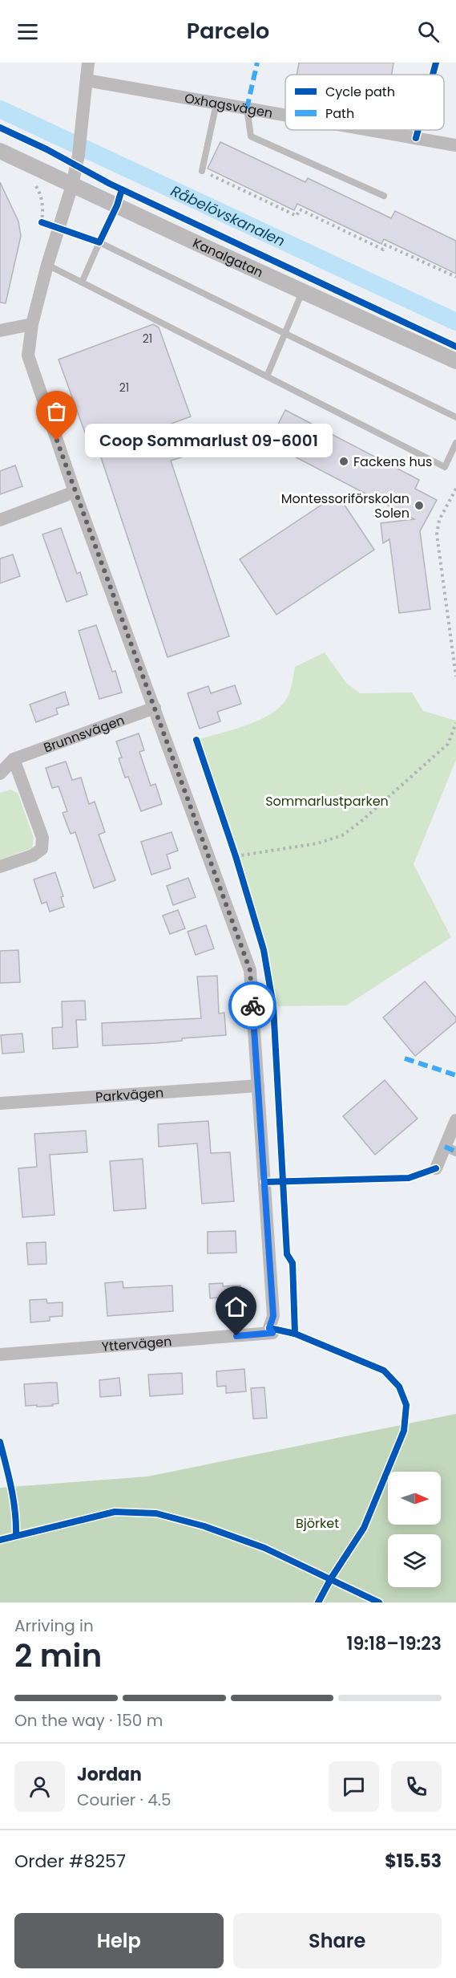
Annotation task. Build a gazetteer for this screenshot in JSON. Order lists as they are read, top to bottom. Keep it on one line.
{"streets":{"street":["Oxhagsvägen","Kanalgatan","Brunnsvägen","Parkvägen","Yttervägen"]},"crossings":[["Parkvägen","Yttervägen"]],"water":["Råbelövskanalen"],"parks":["Sommarlustparken","Björket"],"places":["Coop Sommarlust 09-6001","Fackens hus","Montessoriförskolan Solen"],"house_numbers":["21","21"],"legend":["Cycle path","Path"],"north":"right","page":{"header":"Parcelo","bubble":"Coop Sommarlust 09-6001","heading":["2 min","Arriving in","19:18–19:23"],"panel":["Jordan","Courier · 4.5","Order #8257","$15.53"],"bar":"On the way · 150 m","buttons":["Help","Share"]}}
